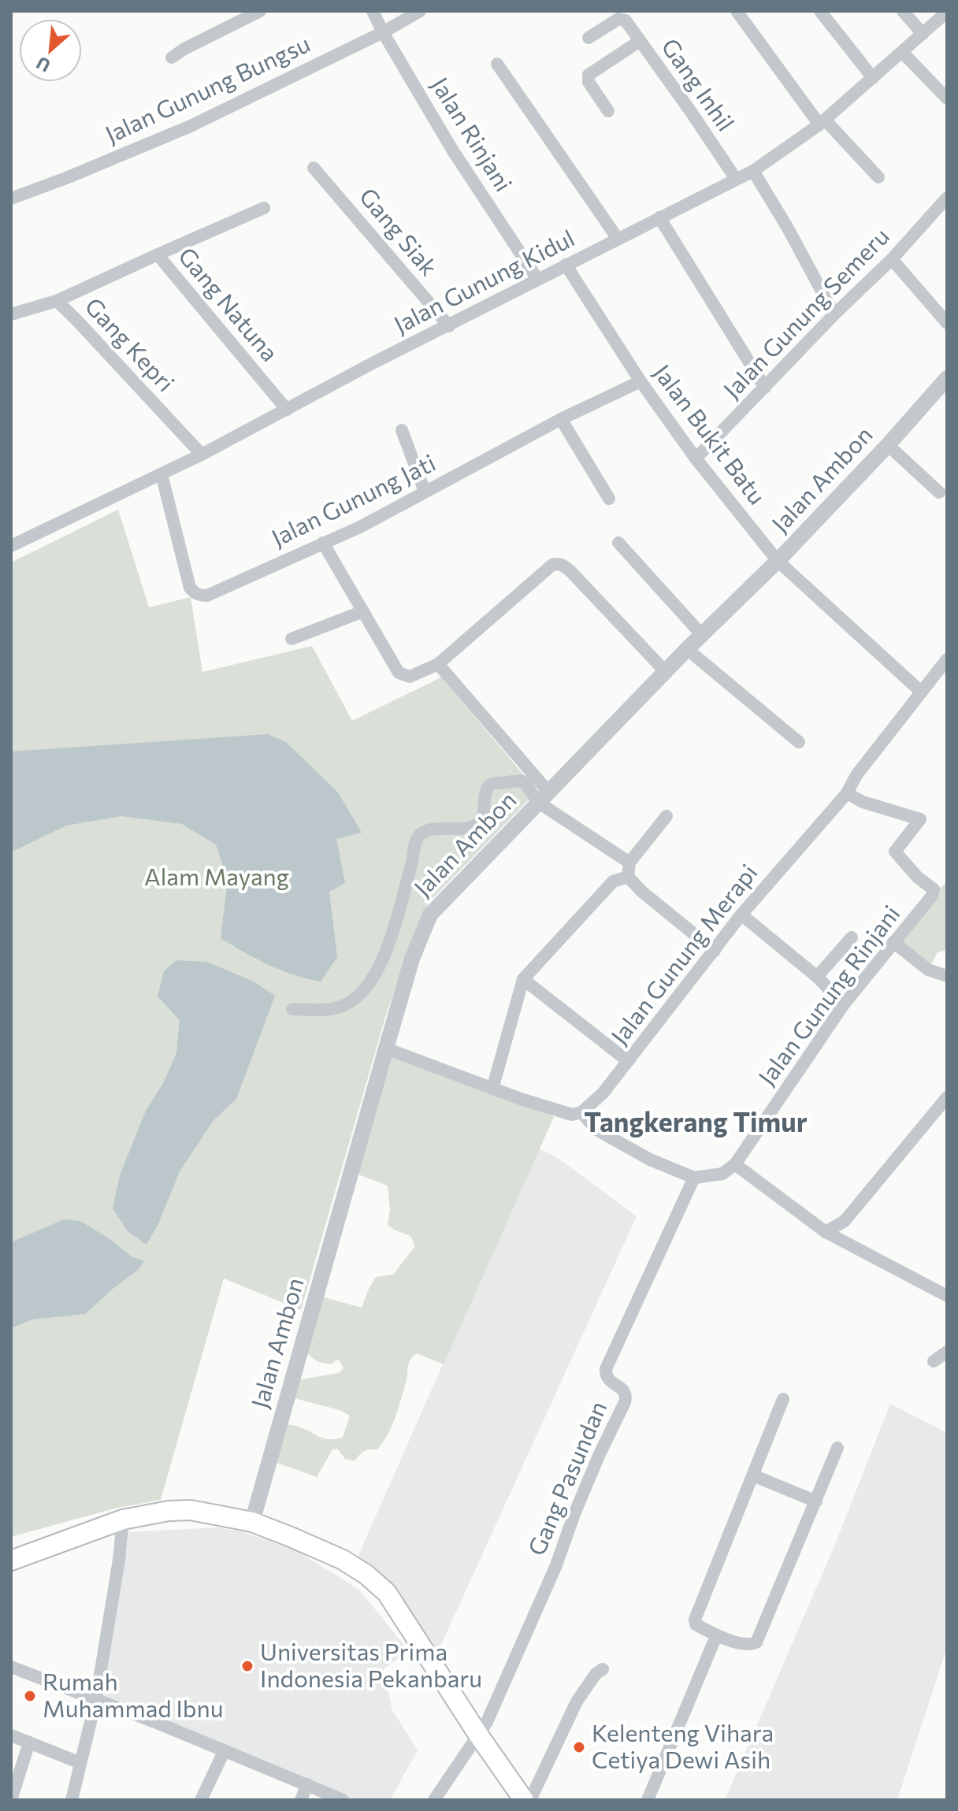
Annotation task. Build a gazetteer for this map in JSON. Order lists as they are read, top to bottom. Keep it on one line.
{"streets":{"street":["Gang Inhil","Jalan Gunung Bungsu","Jalan Rinjani","Gang Siak","Jalan Gunung Kidul","Gang Natuna","Jalan Gunung Semeru","Gang Kepri","Jalan Bukit Batu","Jalan Ambon","Jalan Gunung Jati","Jalan Gunung Merapi","Jalan Gunung Rinjani","Gang Pasundan"]},"crossings":[["Gang Inhil","Jalan Gunung Kidul"],["Jalan Gunung Bungsu","Jalan Rinjani"],["Jalan Rinjani","Jalan Gunung Kidul"],["Gang Siak","Jalan Gunung Kidul"],["Jalan Gunung Kidul","Gang Natuna"],["Jalan Gunung Kidul","Gang Kepri"],["Jalan Gunung Kidul","Jalan Bukit Batu"],["Jalan Gunung Kidul","Jalan Gunung Jati"],["Gang Natuna","Gang Kepri"],["Jalan Gunung Semeru","Jalan Bukit Batu"],["Jalan Bukit Batu","Jalan Ambon"],["Jalan Bukit Batu","Jalan Gunung Jati"],["Jalan Bukit Batu","Jalan Gunung Merapi"]],"districts":["Tangkerang Timur"],"parks":["Alam Mayang"],"places":["Universitas Prima Indonesia Pekanbaru","Rumah Muhammad Ibnu","Kelenteng Vihara Cetiya Dewi Asih"],"north":"bottom left"}
